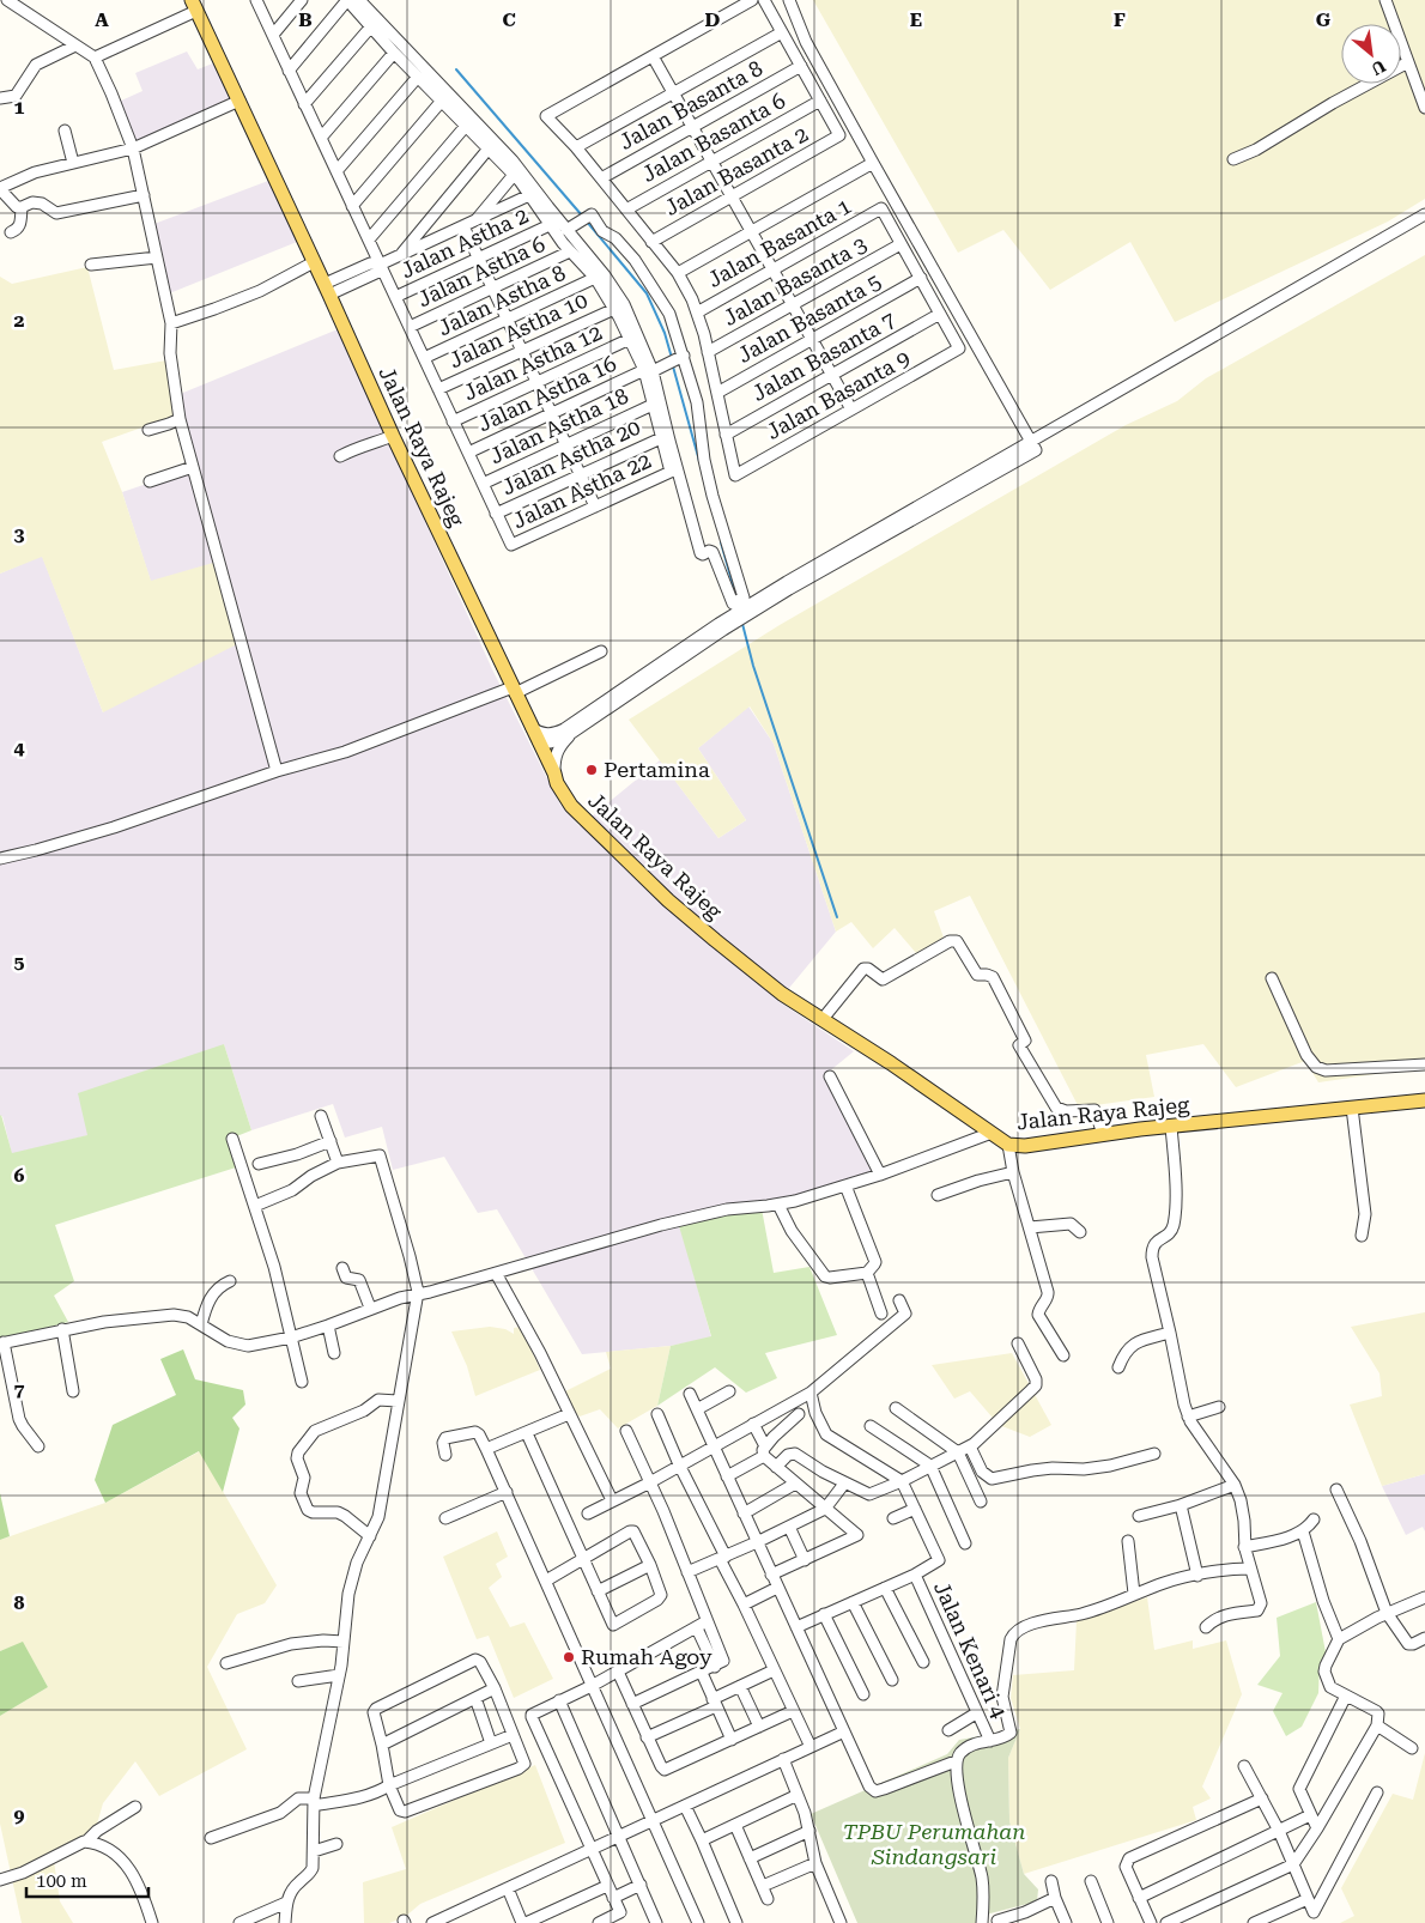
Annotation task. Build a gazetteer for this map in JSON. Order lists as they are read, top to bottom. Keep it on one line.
{"streets":{"main road":["Jalan Raya Rajeg"],"street":["Jalan Basanta 8","Jalan Basanta 6","Jalan Basanta 2","Jalan Astha 2","Jalan Basanta 1","Jalan Astha 6","Jalan Basanta 3","Jalan Astha 8","Jalan Basanta 5","Jalan Astha 10","Jalan Basanta 7","Jalan Astha 12","Jalan Astha 16","Jalan Basanta 9","Jalan Astha 18","Jalan Astha 20","Jalan Astha 22","Jalan Kenari 4"]},"crossings":[["Jalan Basanta 6","Jalan Basanta 2"],["Jalan Basanta 1","Jalan Basanta 3"],["Jalan Basanta 7","Jalan Basanta 9"],["Jalan Astha 20","Jalan Astha 22"]],"parks":["TPBU Perumahan Sindangsari"],"places":["Pertamina","Rumah Agoy"],"scale_bar":"100 m","north":"bottom right","grid":{"columns":["A","B","C","D","E","F","G"],"rows":["1","2","3","4","5","6","7","8","9"]}}
